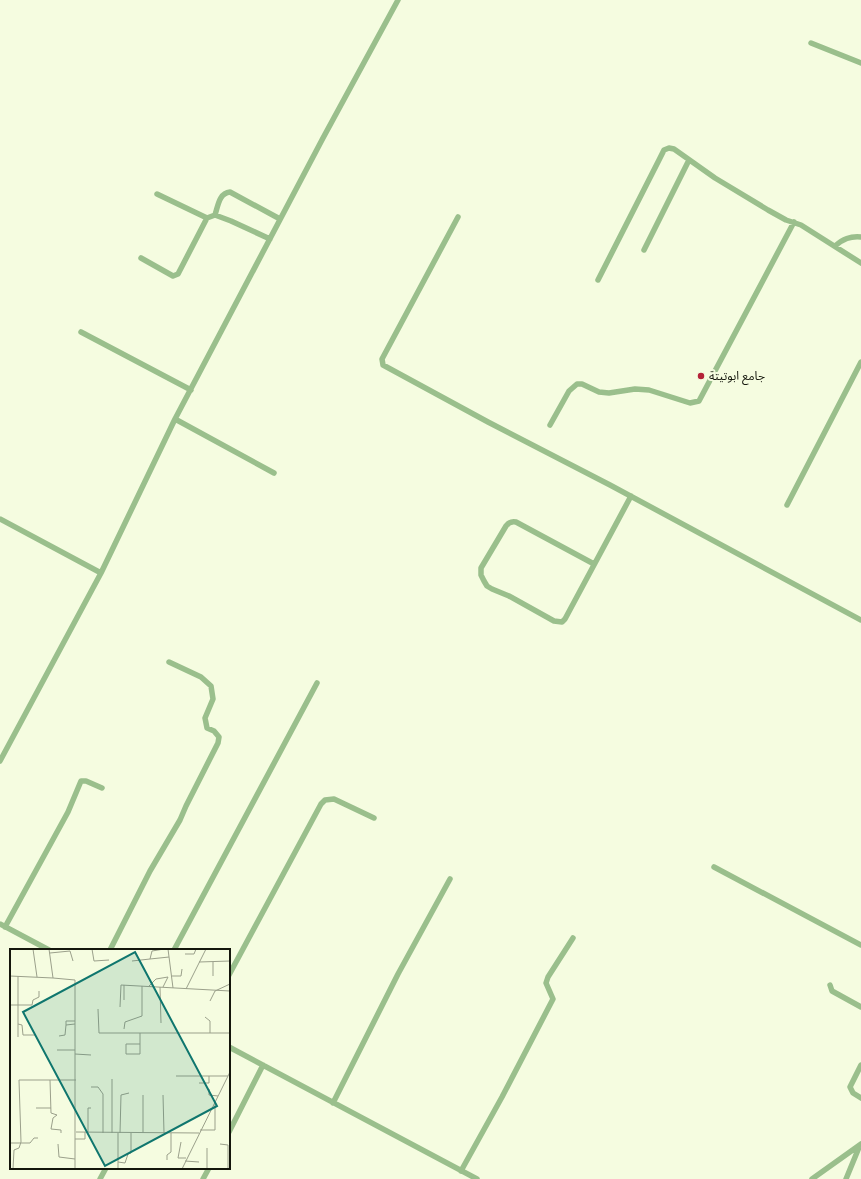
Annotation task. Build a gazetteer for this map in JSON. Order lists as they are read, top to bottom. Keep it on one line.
{"places":["جامع ابوتيتة"]}
